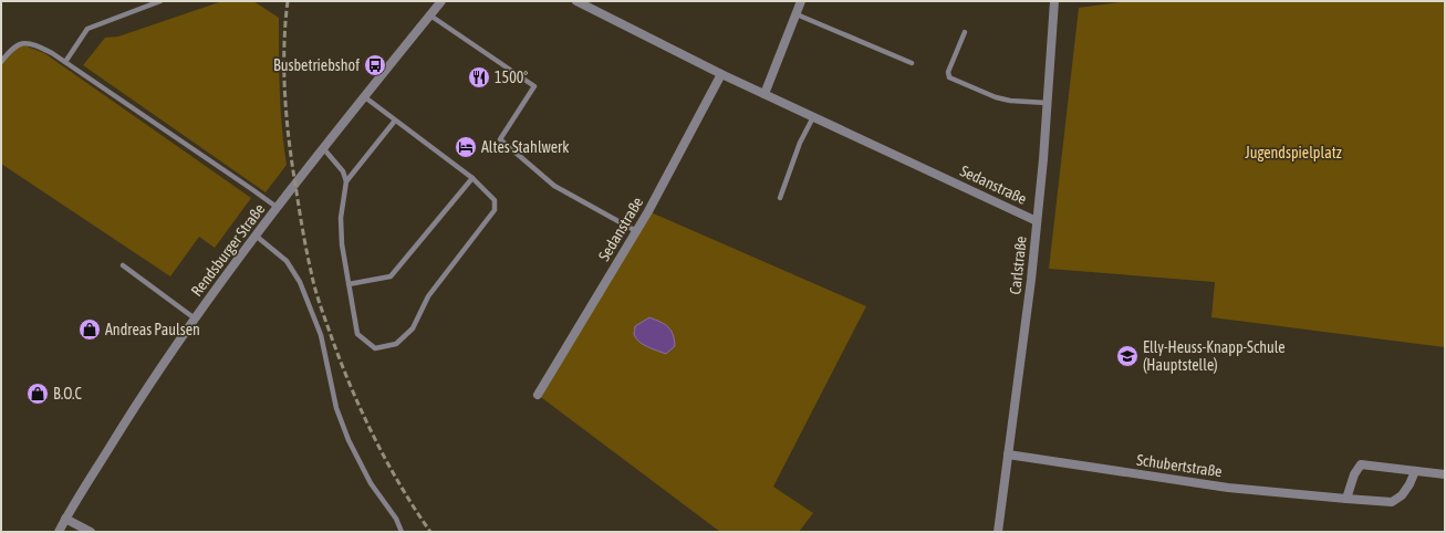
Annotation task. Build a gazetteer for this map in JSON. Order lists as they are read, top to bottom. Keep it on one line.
{"streets":{"street":["Sedanstraße","Rendsburger Straße","Carlstraße","Schubertstraße"]},"crossings":[["Sedanstraße","Carlstraße"],["Carlstraße","Schubertstraße"]],"parks":["Jugendspielplatz"],"places":{"bus stop":["Busbetriebshof"],"restaurant":["1500°"],"hotel":["Altes Stahlwerk"],"shop":["Andreas Paulsen","B.O.C"],"school or university":["Elly-Heuss-Knapp-Schule (Hauptstelle)"]}}
